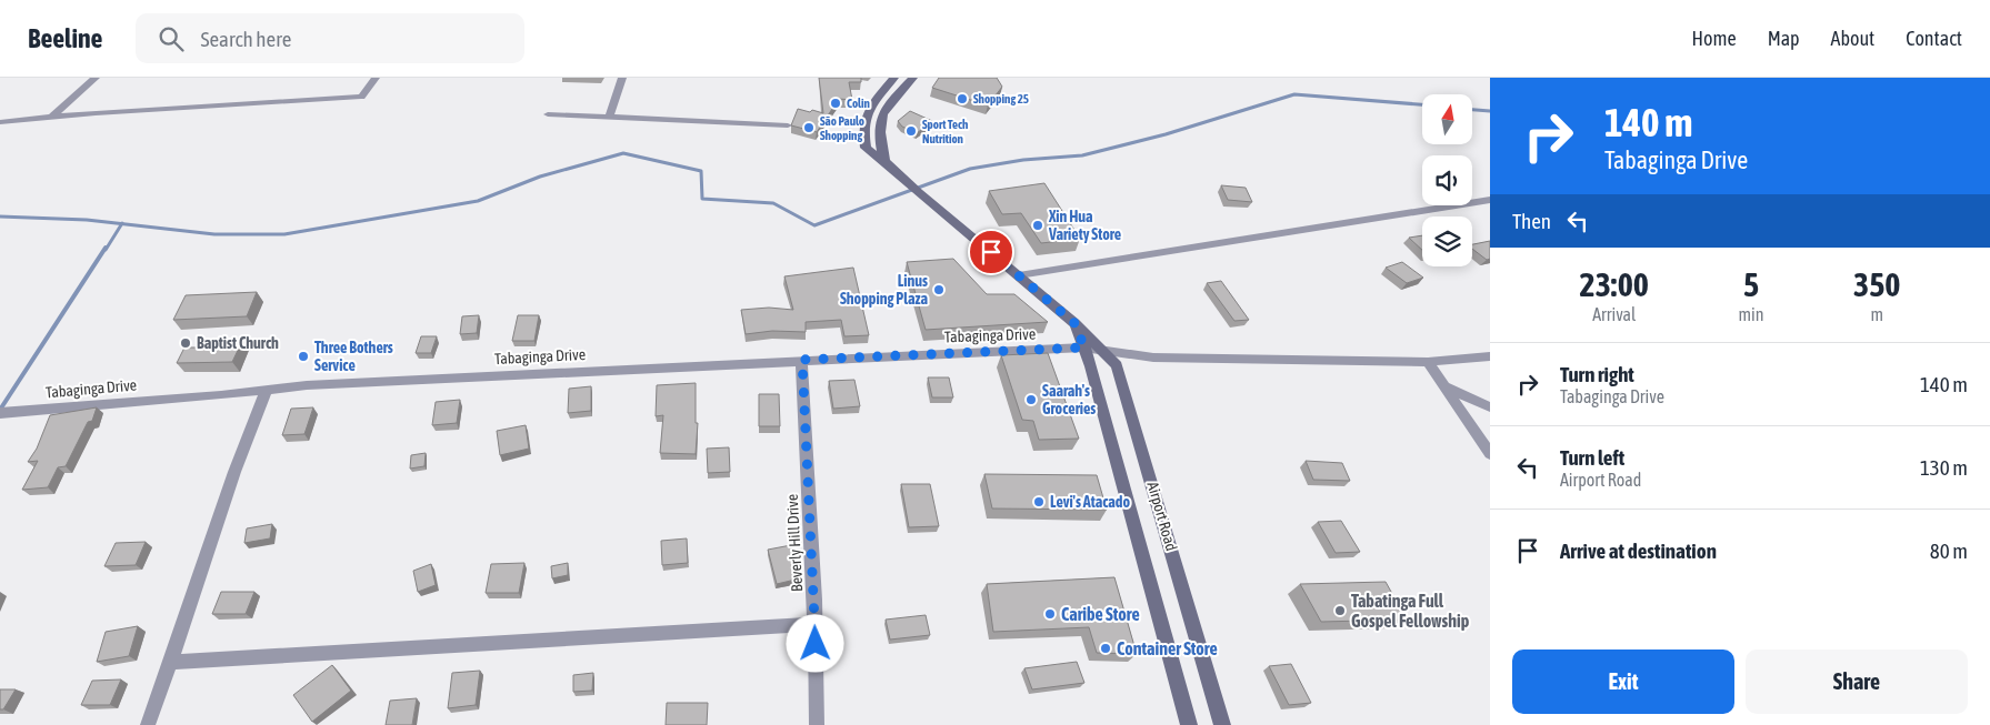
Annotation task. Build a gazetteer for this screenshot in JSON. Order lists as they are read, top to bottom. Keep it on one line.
{"streets":{"street":["Tabaginga Drive","Airport Road","Beverly Hill Drive"]},"crossings":[["Tabaginga Drive","Airport Road"],["Tabaginga Drive","Beverly Hill Drive"]],"places":["Shopping 25","Colin","São Paulo Shopping","Sport Tech Nutrition","Xin Hua Variety Store","Linus Shopping Plaza","Baptist Church","Three Bothers Service","Saarah's Groceries","Levi's Atacado","Tabatinga Full Gospel Fellowship","Caribe Store","Container Store"],"north":"top","page":{"header":"Beeline","search":"Search here","nav":["Home","Map","About","Contact"],"turn":["140 m","Tabaginga Drive"],"then":"Then","eta":["23:00","Arrival","5","min","350","m"],"list":[{"name":"Turn right","note":"Tabaginga Drive","value":"140 m"},{"name":"Turn left","note":"Airport Road","value":"130 m"},{"name":"Arrive at destination","value":"80 m"}],"buttons":["Exit","Share"]}}
